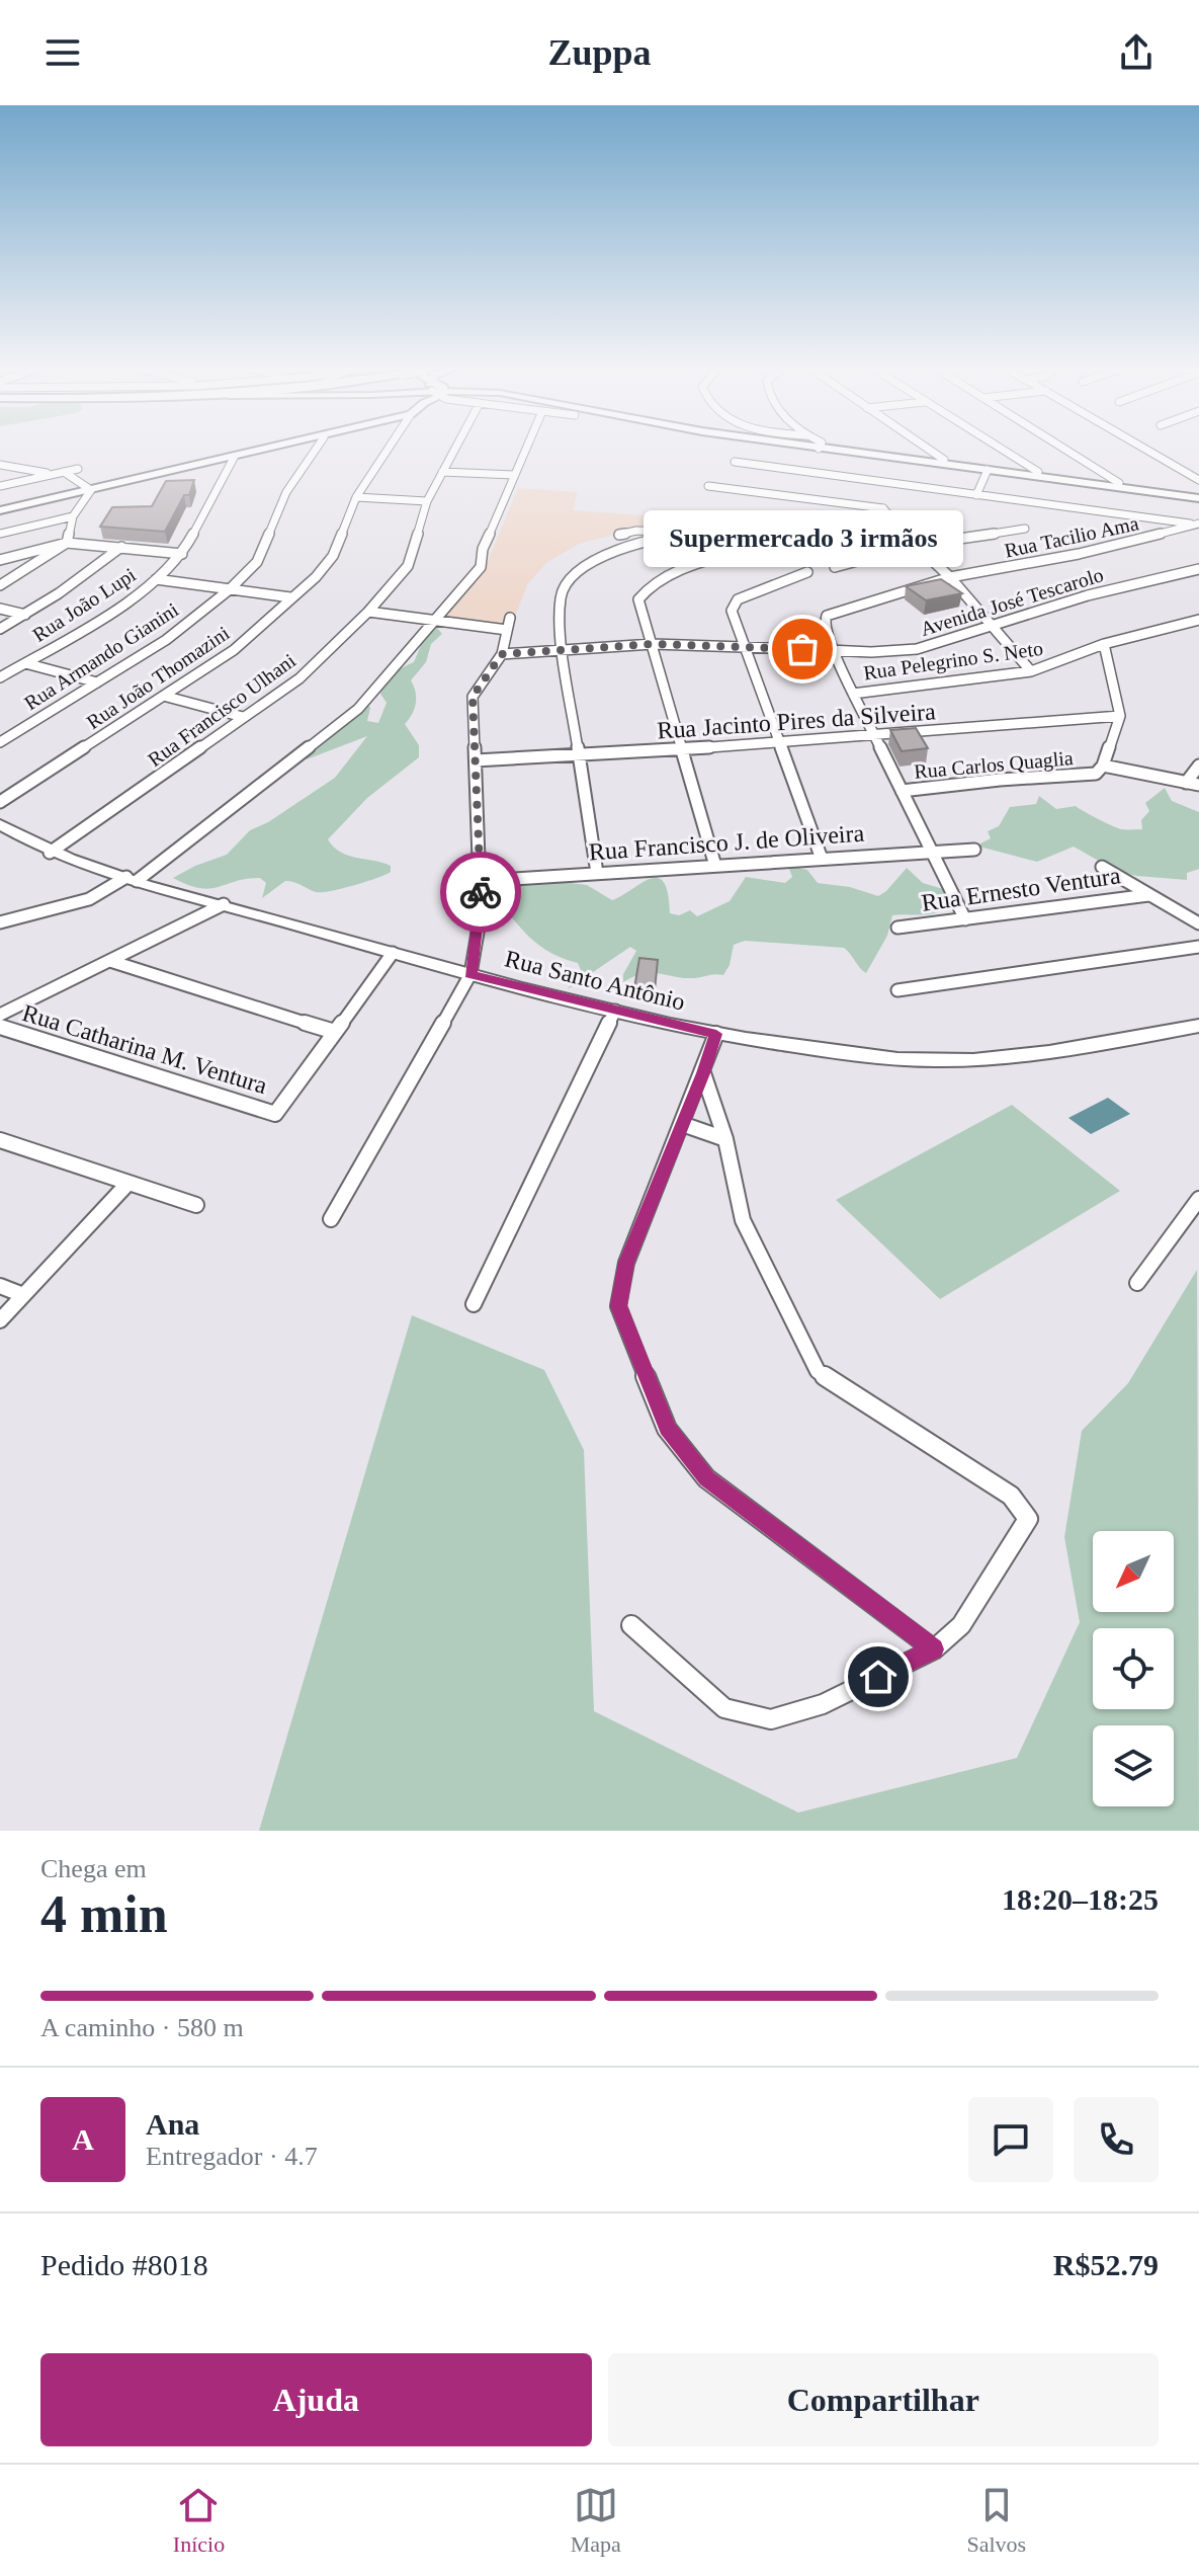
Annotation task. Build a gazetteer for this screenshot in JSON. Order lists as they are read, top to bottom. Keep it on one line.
{"streets":{"main road":["Rua Santo Antônio"],"street":["Rua Tacilio Ama","Avenida José Tescarolo","Rua João Lupi","Rua Armando Gianini","Rua Pelegrino S. Neto","Rua João Thomazini","Rua Francisco Ulhani","Rua Jacinto Pires da Silveira","Rua Carlos Quaglia","Rua Francisco J. de Oliveira","Rua Ernesto Ventura","Rua Catharina M. Ventura"]},"crossings":[["Rua Tacilio Ama","Avenida José Tescarolo"],["Rua Francisco Ulhani","Rua Santo Antônio"],["Rua Jacinto Pires da Silveira","Rua Carlos Quaglia"]],"places":["Supermercado 3 irmãos"],"north":"bottom left","page":{"header":"Zuppa","bubble":"Supermercado 3 irmãos","heading":["4 min","Chega em","18:20–18:25"],"panel":["Ana","Entregador · 4.7","Pedido #8018","R$52.79"],"bar":"A caminho · 580 m","round":"A","buttons":["Ajuda","Compartilhar"],"tabs":["Início","Mapa","Salvos"]}}
